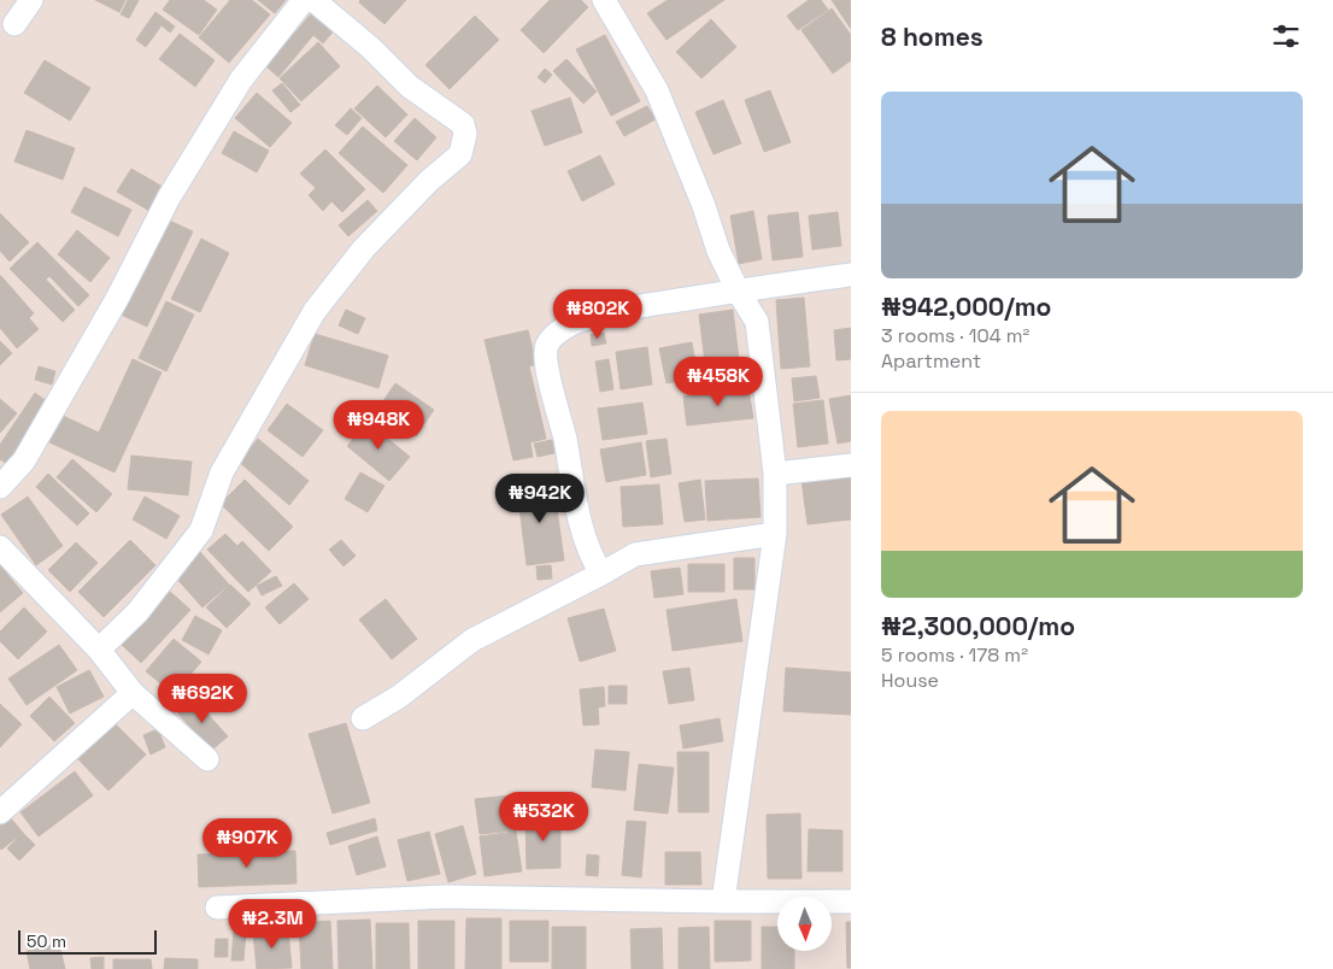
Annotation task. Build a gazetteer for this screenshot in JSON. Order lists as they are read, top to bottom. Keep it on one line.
{"scale_bar":"50 m","north":"bottom","page":{"heading":"8 homes","list":[{"name":"₦942,000/mo","note":"3 rooms · 104 m² · Apartment"},{"name":"₦2,300,000/mo","note":"5 rooms · 178 m² · House"}],"price":["₦802K","₦458K","₦948K","₦942K","₦692K","₦532K","₦907K","₦2.3M"],"scale":"50 m"}}
